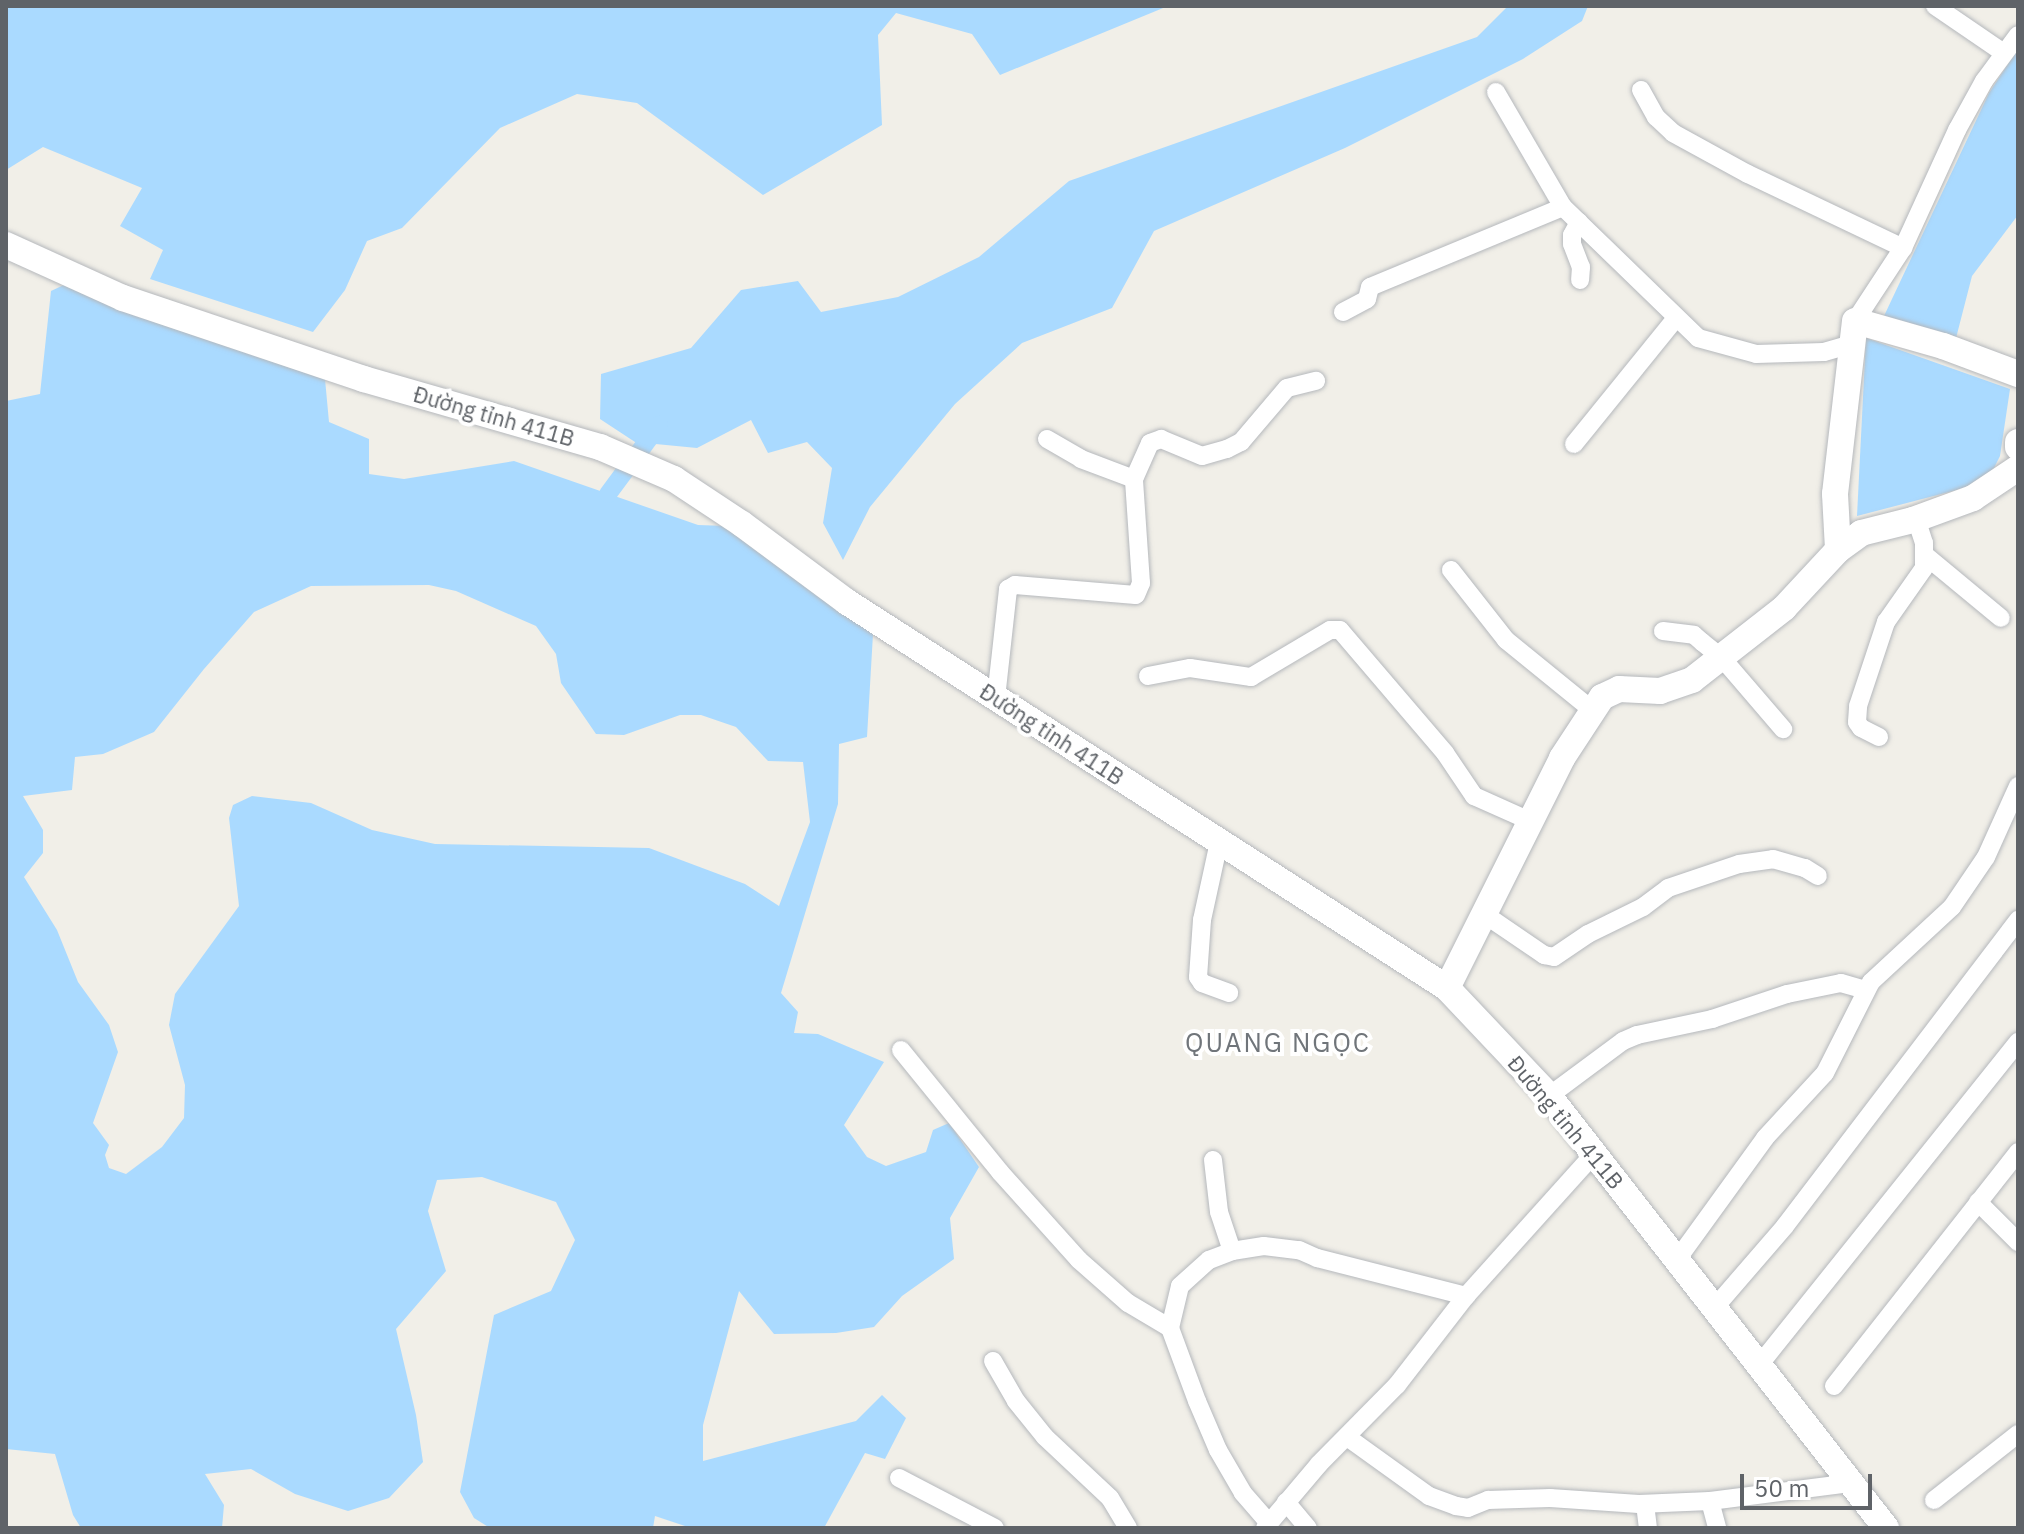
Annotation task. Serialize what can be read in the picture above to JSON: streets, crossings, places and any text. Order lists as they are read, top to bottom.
{
  "streets": {
    "main road": ["Đường tỉnh 411B"]
  },
  "districts": ["QUANG NGỌC"],
  "scale_bar": "50 m"
}
